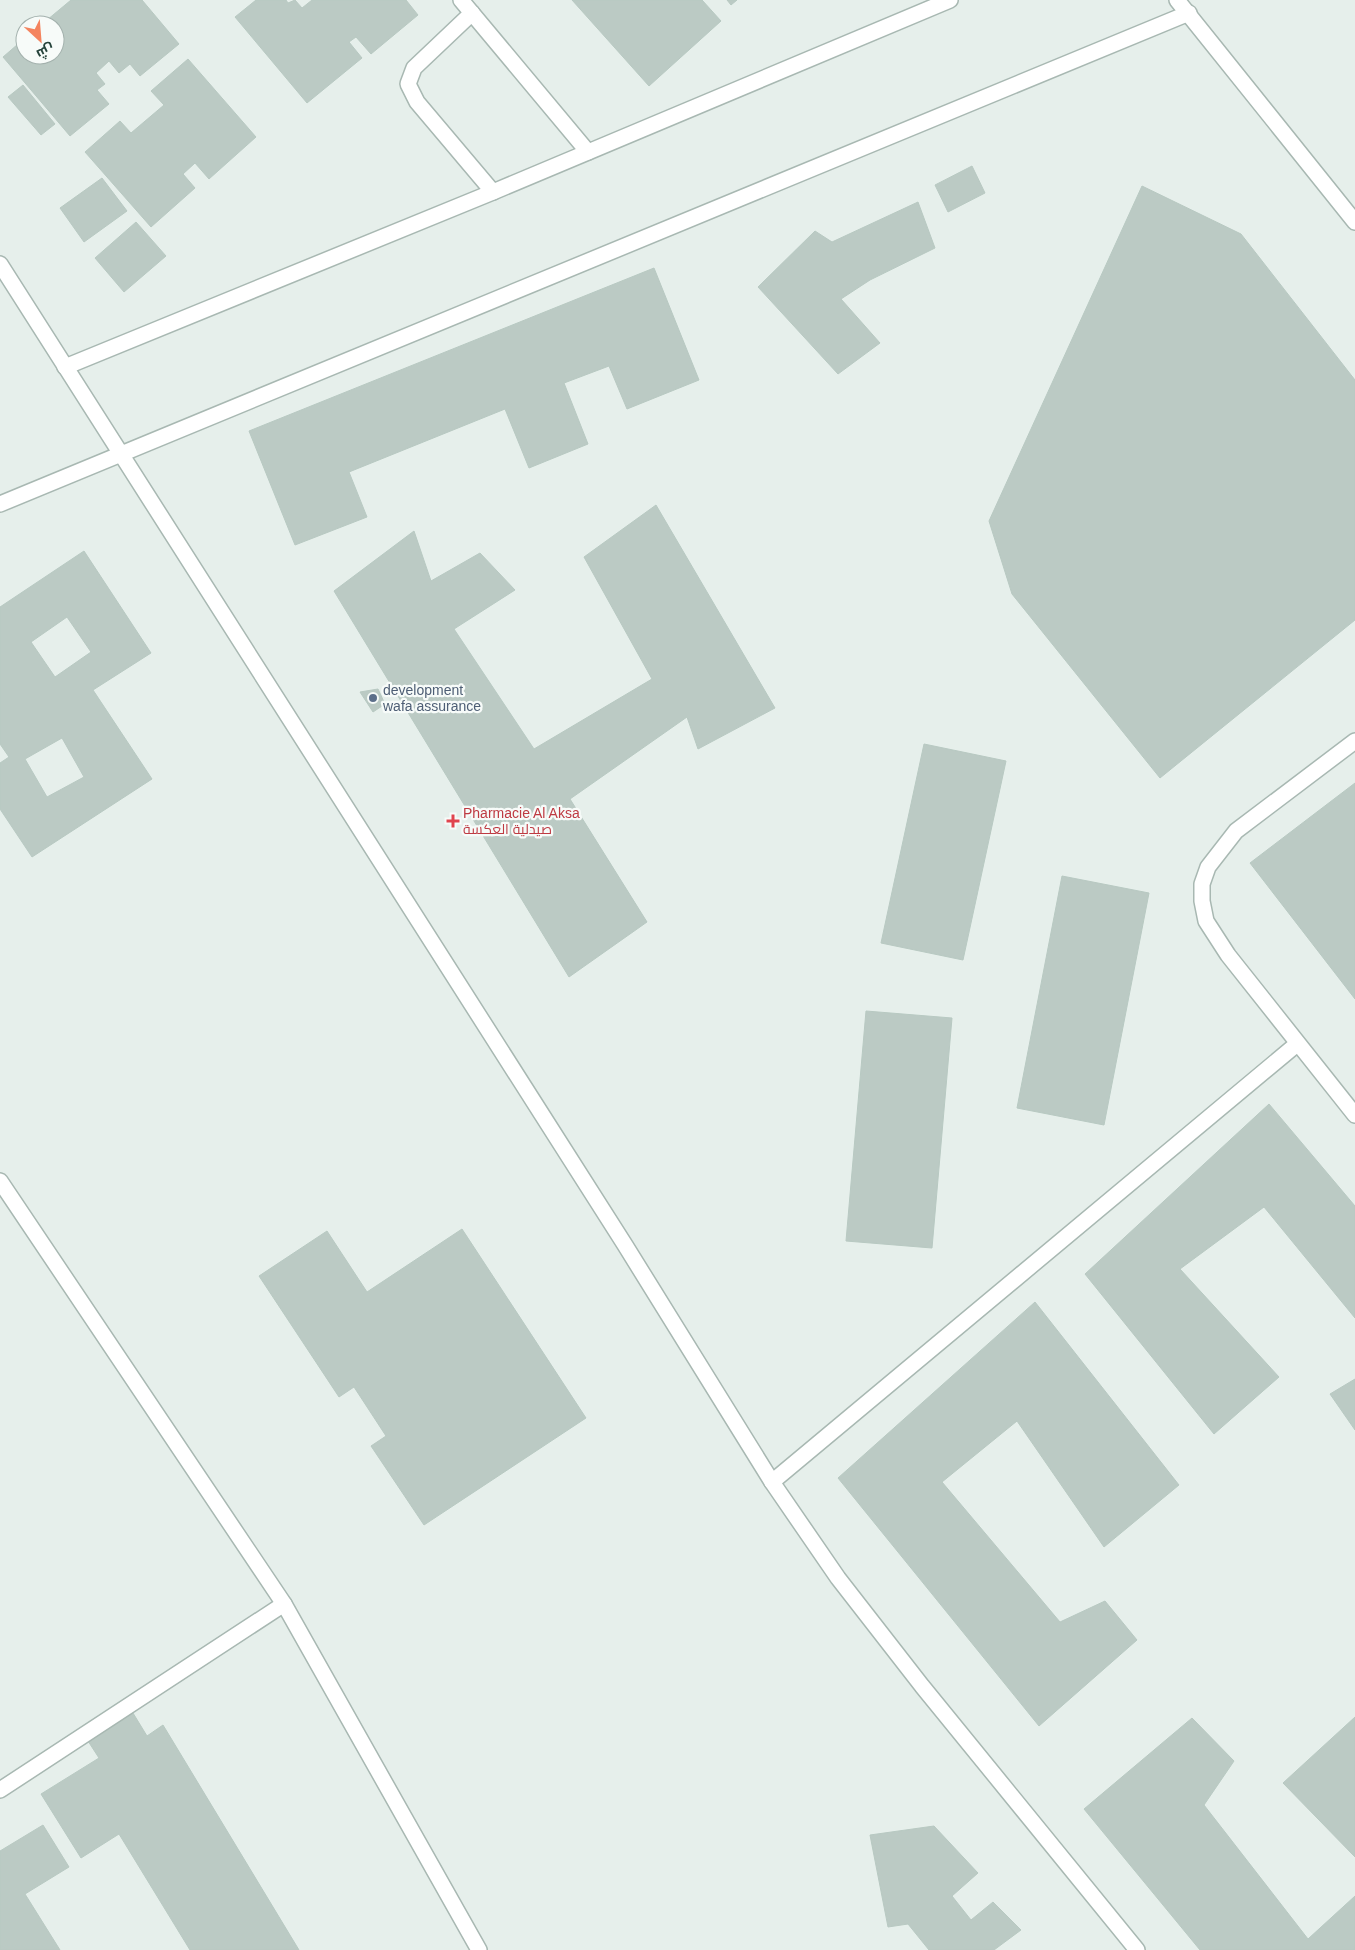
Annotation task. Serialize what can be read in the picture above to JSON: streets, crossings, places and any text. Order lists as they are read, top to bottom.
{
  "places": {
    "other": ["development wafa assurance"],
    "health": ["Pharmacie Al Aksa صيدلية العكسة"]
  },
  "north": "bottom right"
}
